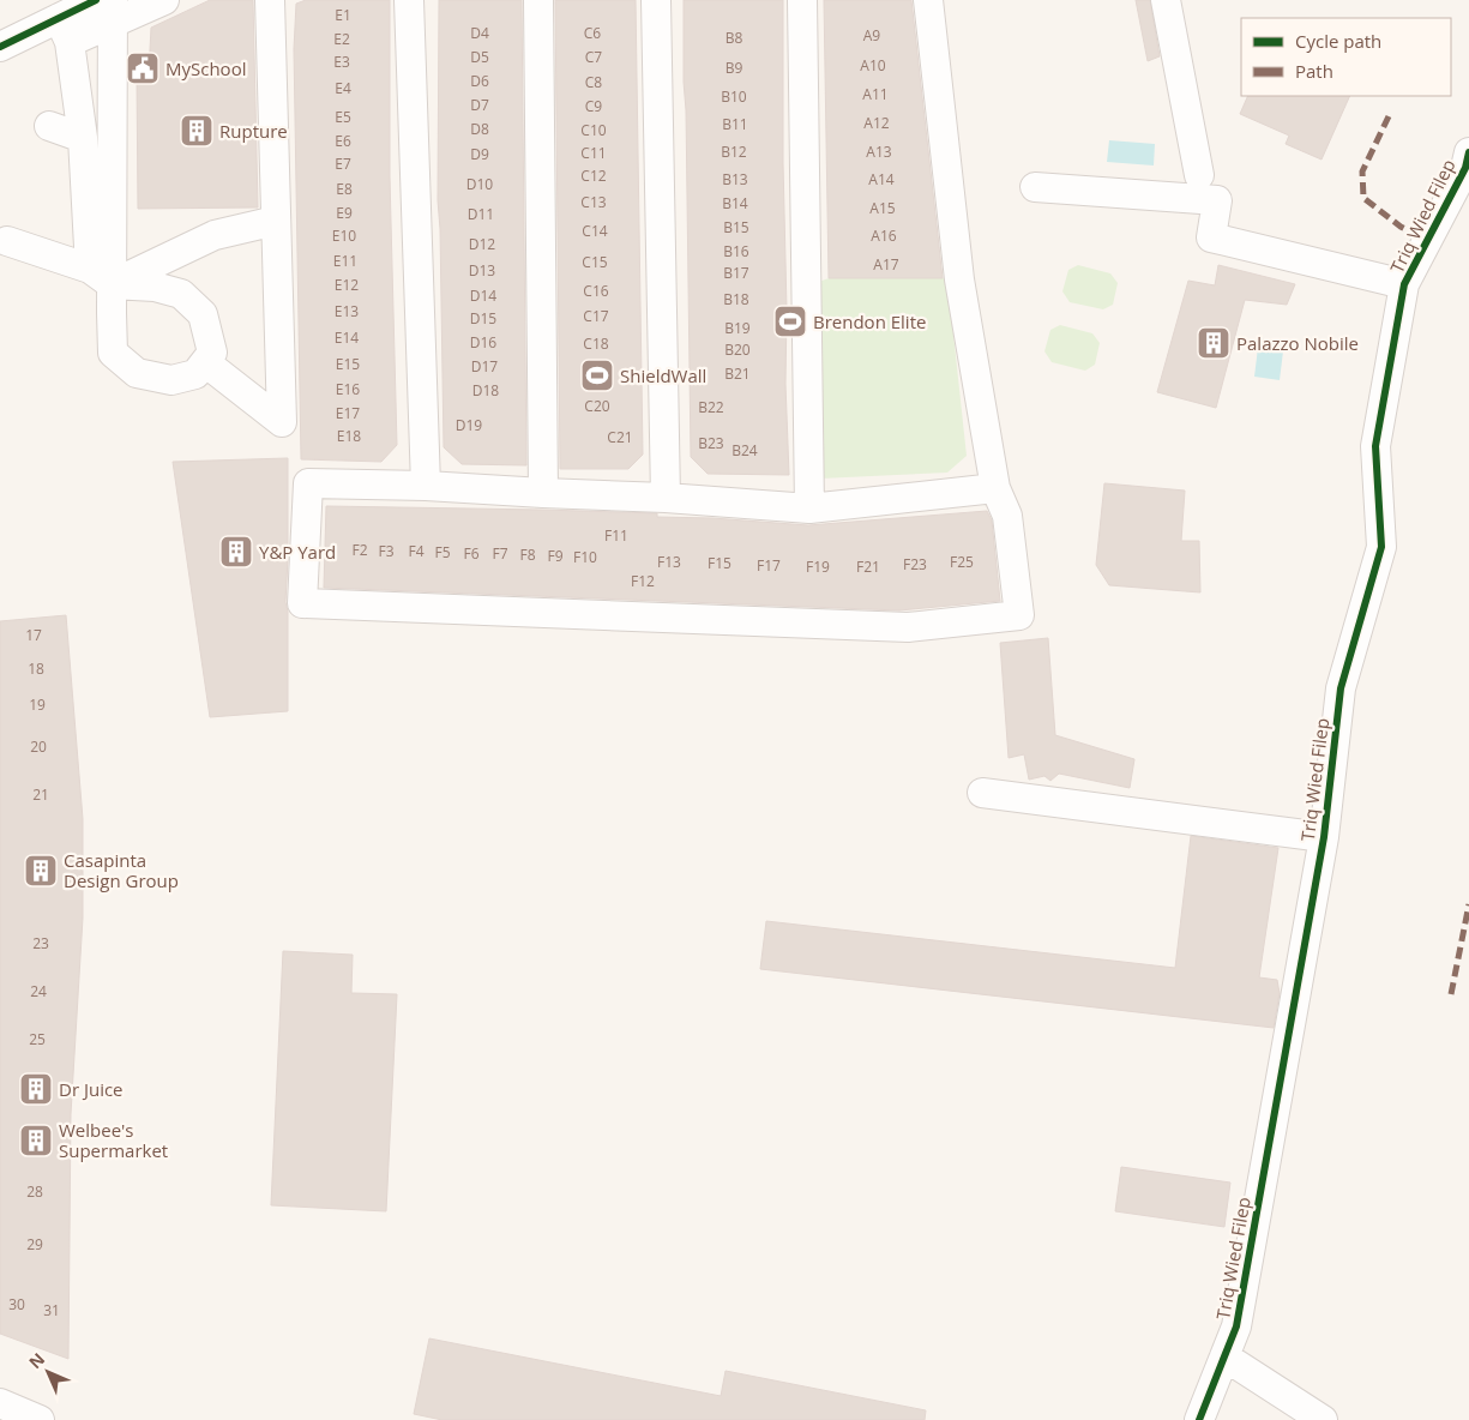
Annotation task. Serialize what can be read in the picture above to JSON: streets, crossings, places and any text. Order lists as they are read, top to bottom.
{
  "streets": {
    "street": ["Triq Wied Filep"]
  },
  "places": {
    "public building": ["MySchool"],
    "building": [
      "Rupture",
      "Palazzo Nobile",
      "Y&P Yard",
      "Casapinta Design Group",
      "Dr Juice",
      "Welbee's Supermarket"
    ],
    "sports": ["Brendon Elite", "ShieldWall"]
  },
  "house_numbers": [
    "E1",
    "D4",
    "C6",
    "A9",
    "B8",
    "E2",
    "D5",
    "C7",
    "E3",
    "A10",
    "B9",
    "D6",
    "C8",
    "E4",
    "A11",
    "B10",
    "D7",
    "C9",
    "E5",
    "A12",
    "B11",
    "D8",
    "C10",
    "E6",
    "B12",
    "A13",
    "C11",
    "D9",
    "E7",
    "C12",
    "B13",
    "A14",
    "D10",
    "E8",
    "C13",
    "B14",
    "A15",
    "E9",
    "D11",
    "B15",
    "C14",
    "E10",
    "A16",
    "D12",
    "B16",
    "E11",
    "C15",
    "A17",
    "D13",
    "B17",
    "E12",
    "C16",
    "D14",
    "B18",
    "E13",
    "C17",
    "D15",
    "B19",
    "E14",
    "D16",
    "C18",
    "B20",
    "E15",
    "D17",
    "B21",
    "E16",
    "D18",
    "C20",
    "B22",
    "E17",
    "D19",
    "E18",
    "C21",
    "B23",
    "B24",
    "F11",
    "F2",
    "F3",
    "F4",
    "F5",
    "F6",
    "F7",
    "F8",
    "F9",
    "F10",
    "F13",
    "F25",
    "F15",
    "F23",
    "F17",
    "F19",
    "F21",
    "F12",
    "17",
    "18",
    "19",
    "20",
    "21",
    "23",
    "24",
    "25",
    "28",
    "29",
    "30",
    "31"
  ],
  "legend": ["Cycle path", "Path"],
  "north": "top left"
}
